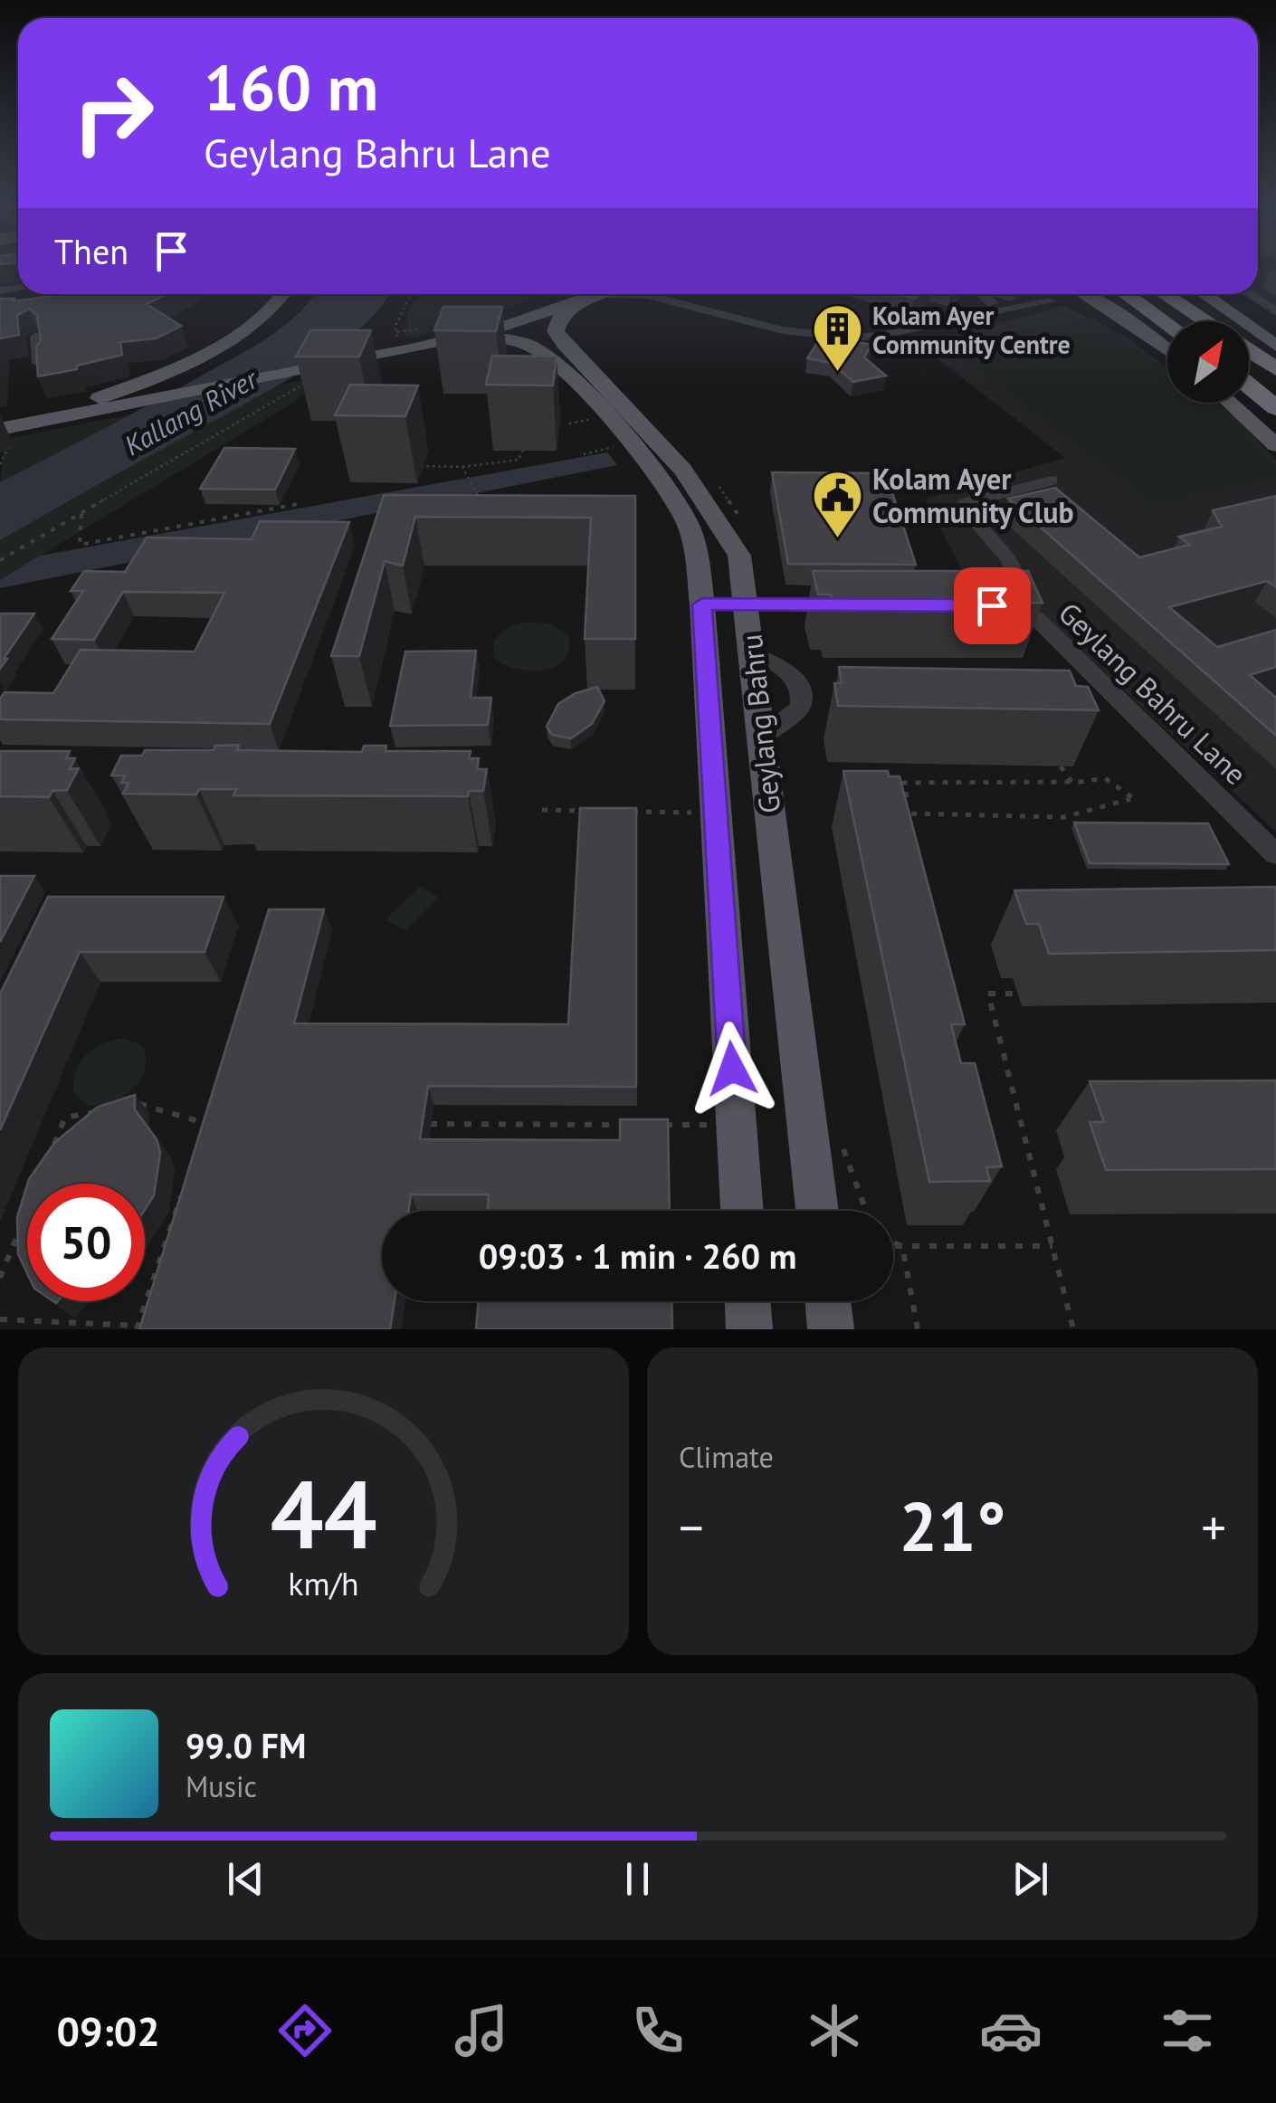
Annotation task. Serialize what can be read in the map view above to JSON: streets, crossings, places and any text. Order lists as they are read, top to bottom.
{
  "streets": {
    "main road": ["Geylang Bahru"],
    "street": ["Geylang Bahru Lane"]
  },
  "water": ["Kallang River"],
  "places": {
    "building": ["Kolam Ayer Community Centre"],
    "public building": ["Kolam Ayer Community Club"]
  },
  "north": "top right",
  "page": {
    "turn": ["160 m", "Geylang Bahru Lane"],
    "then": "Then",
    "limit": "50",
    "trip": "09:03 · 1 min · 260 m",
    "tile": "Climate",
    "heat": ["−", "21°", "+"],
    "song": ["99.0 FM", "Music"],
    "tabs": "09:02",
    "gauge": ["44", "km/h"]
  }
}
